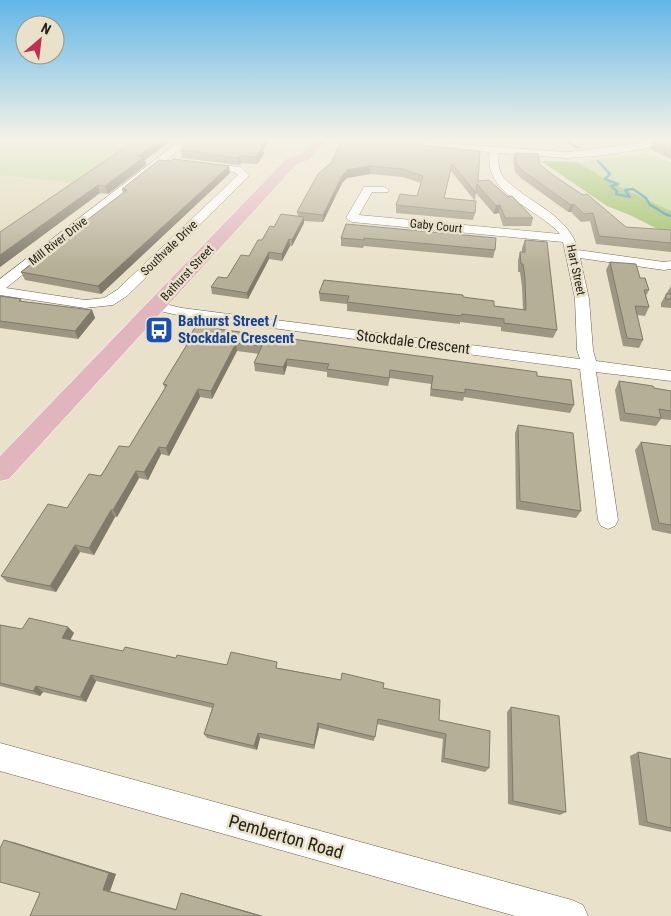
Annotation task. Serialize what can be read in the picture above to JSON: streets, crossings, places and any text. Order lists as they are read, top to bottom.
{
  "streets": {
    "main road": ["Bathurst Street"],
    "street": [
      "Gaby Court",
      "Mill River Drive",
      "Southvale Drive",
      "Hart Street",
      "Stockdale Crescent",
      "Pemberton Road"
    ]
  },
  "crossings": [
    ["Gaby Court", "Hart Street"],
    ["Hart Street", "Stockdale Crescent"],
    ["Bathurst Street", "Stockdale Crescent"]
  ],
  "places": {
    "bus stop": ["Bathurst Street / Stockdale Crescent"]
  },
  "north": "top right"
}
